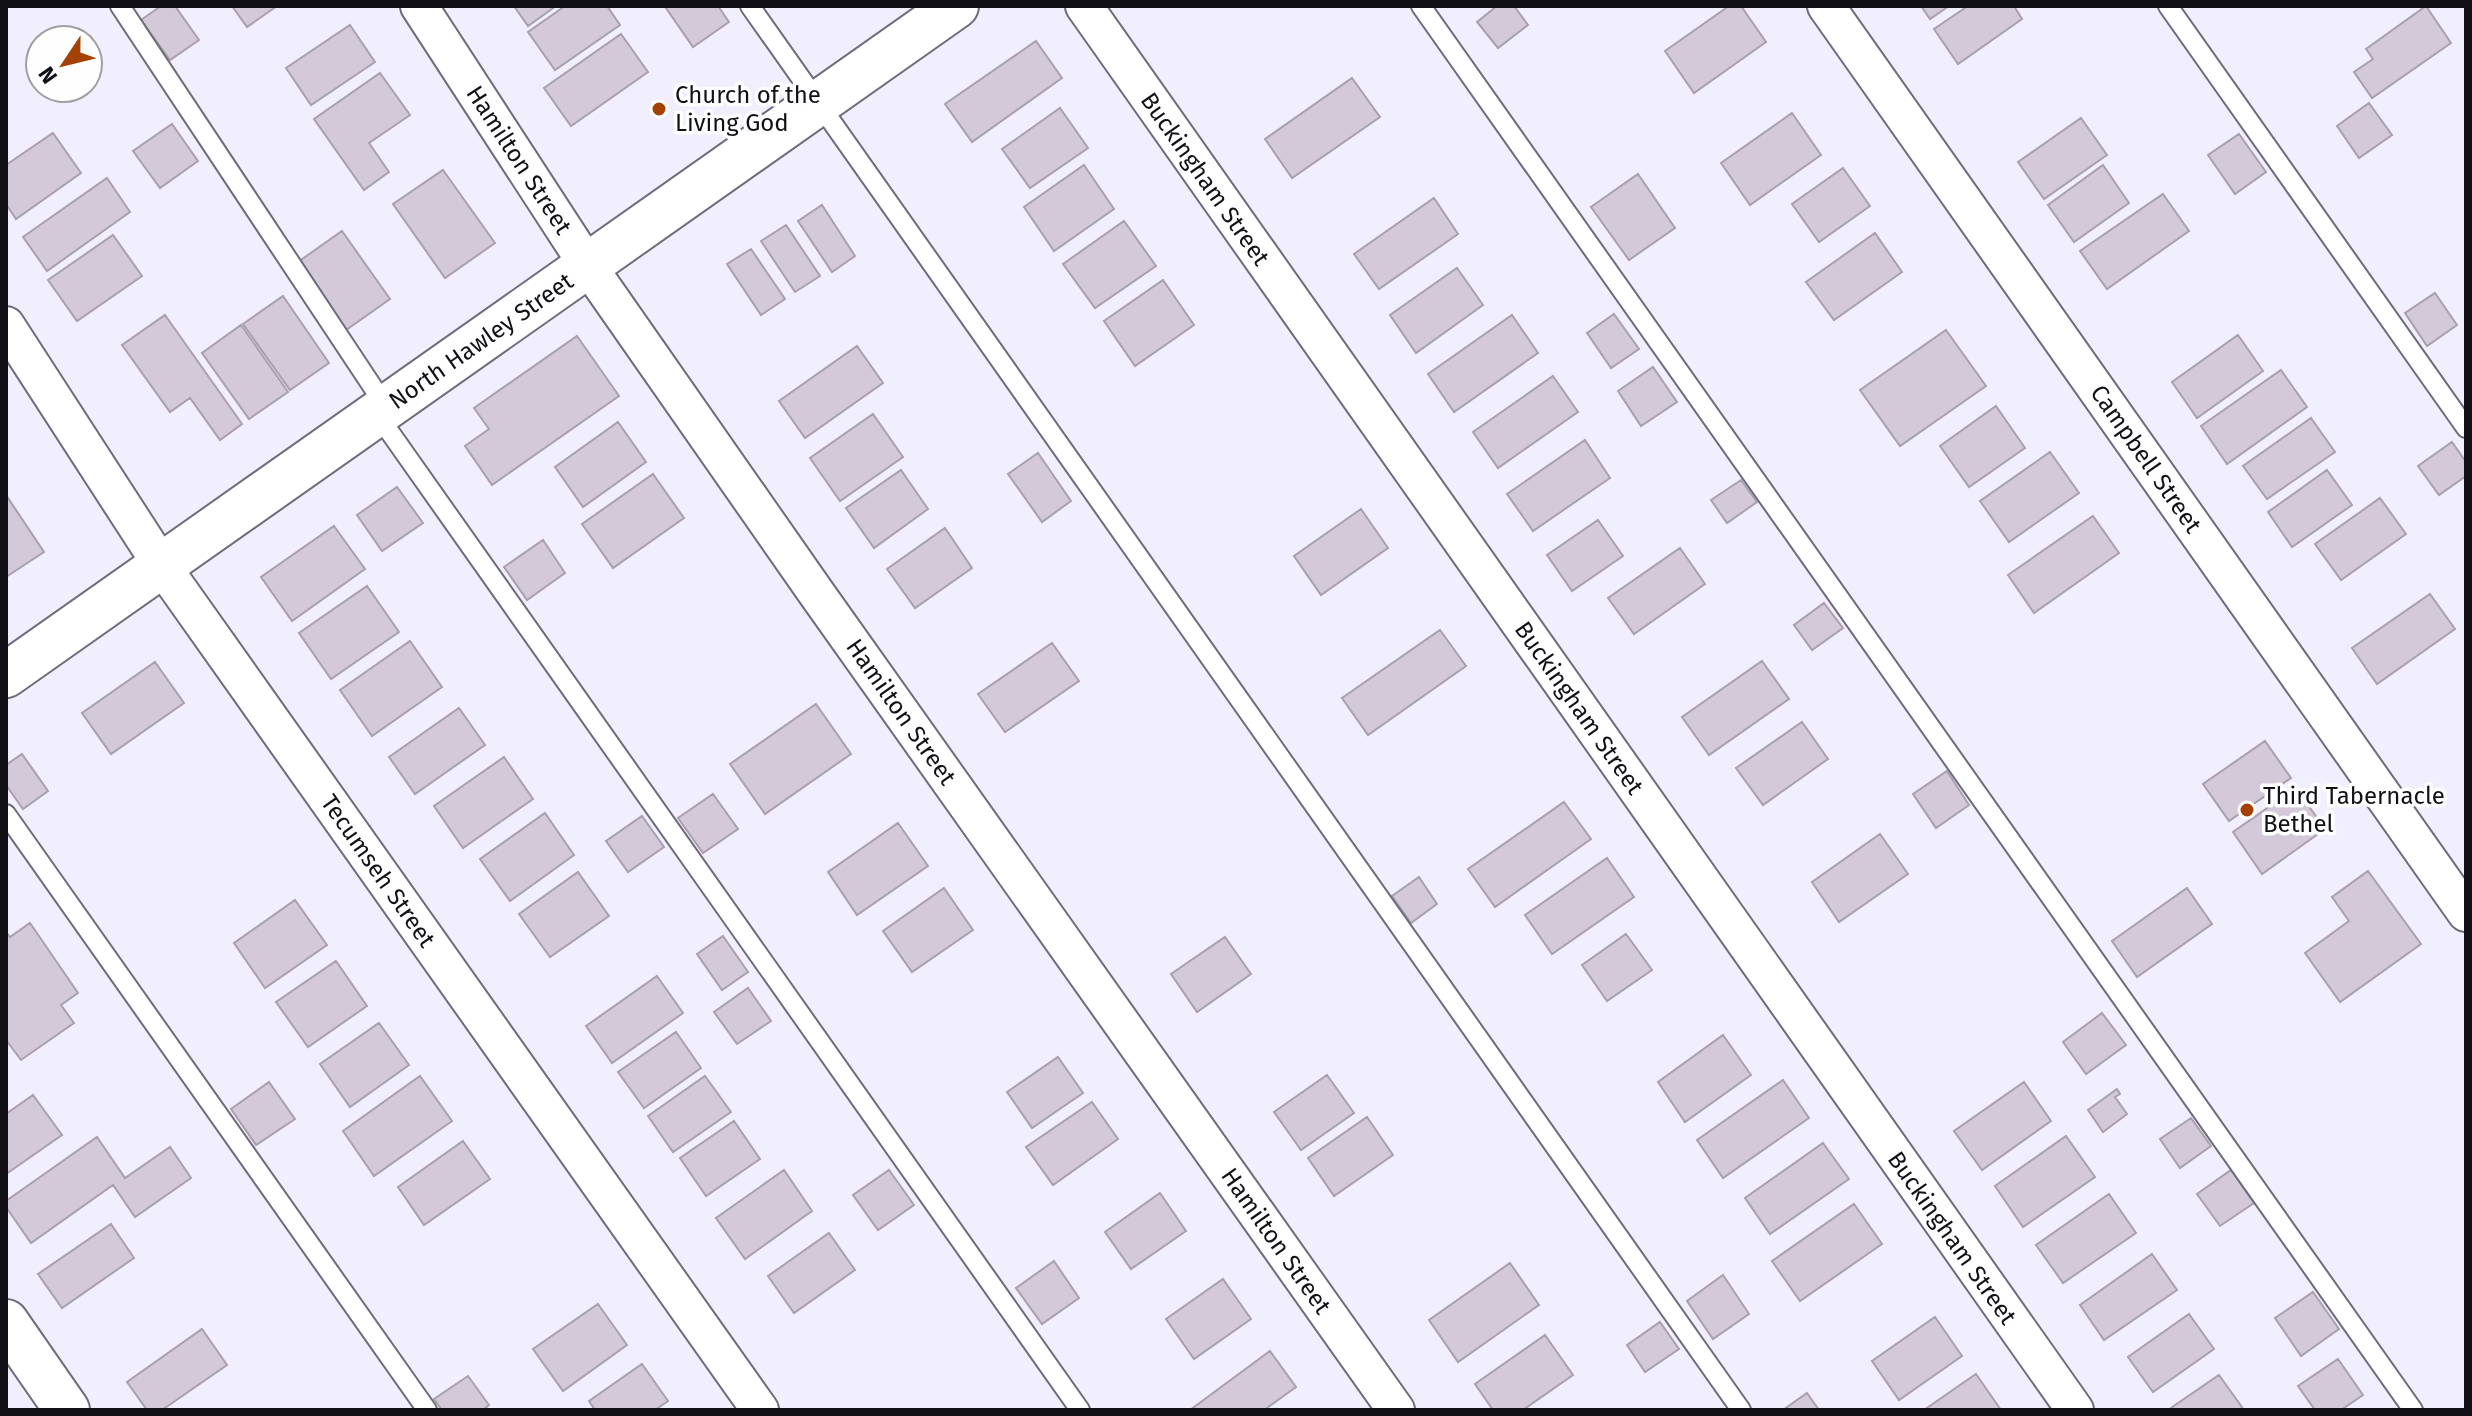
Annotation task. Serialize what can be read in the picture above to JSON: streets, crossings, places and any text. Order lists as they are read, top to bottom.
{
  "streets": {
    "street": [
      "Hamilton Street",
      "Buckingham Street",
      "North Hawley Street",
      "Campbell Street",
      "Tecumseh Street"
    ]
  },
  "crossings": [
    ["Hamilton Street", "North Hawley Street"],
    ["North Hawley Street", "Tecumseh Street"]
  ],
  "places": ["Church of the Living God", "Third Tabernacle Bethel"],
  "north": "bottom left"
}
